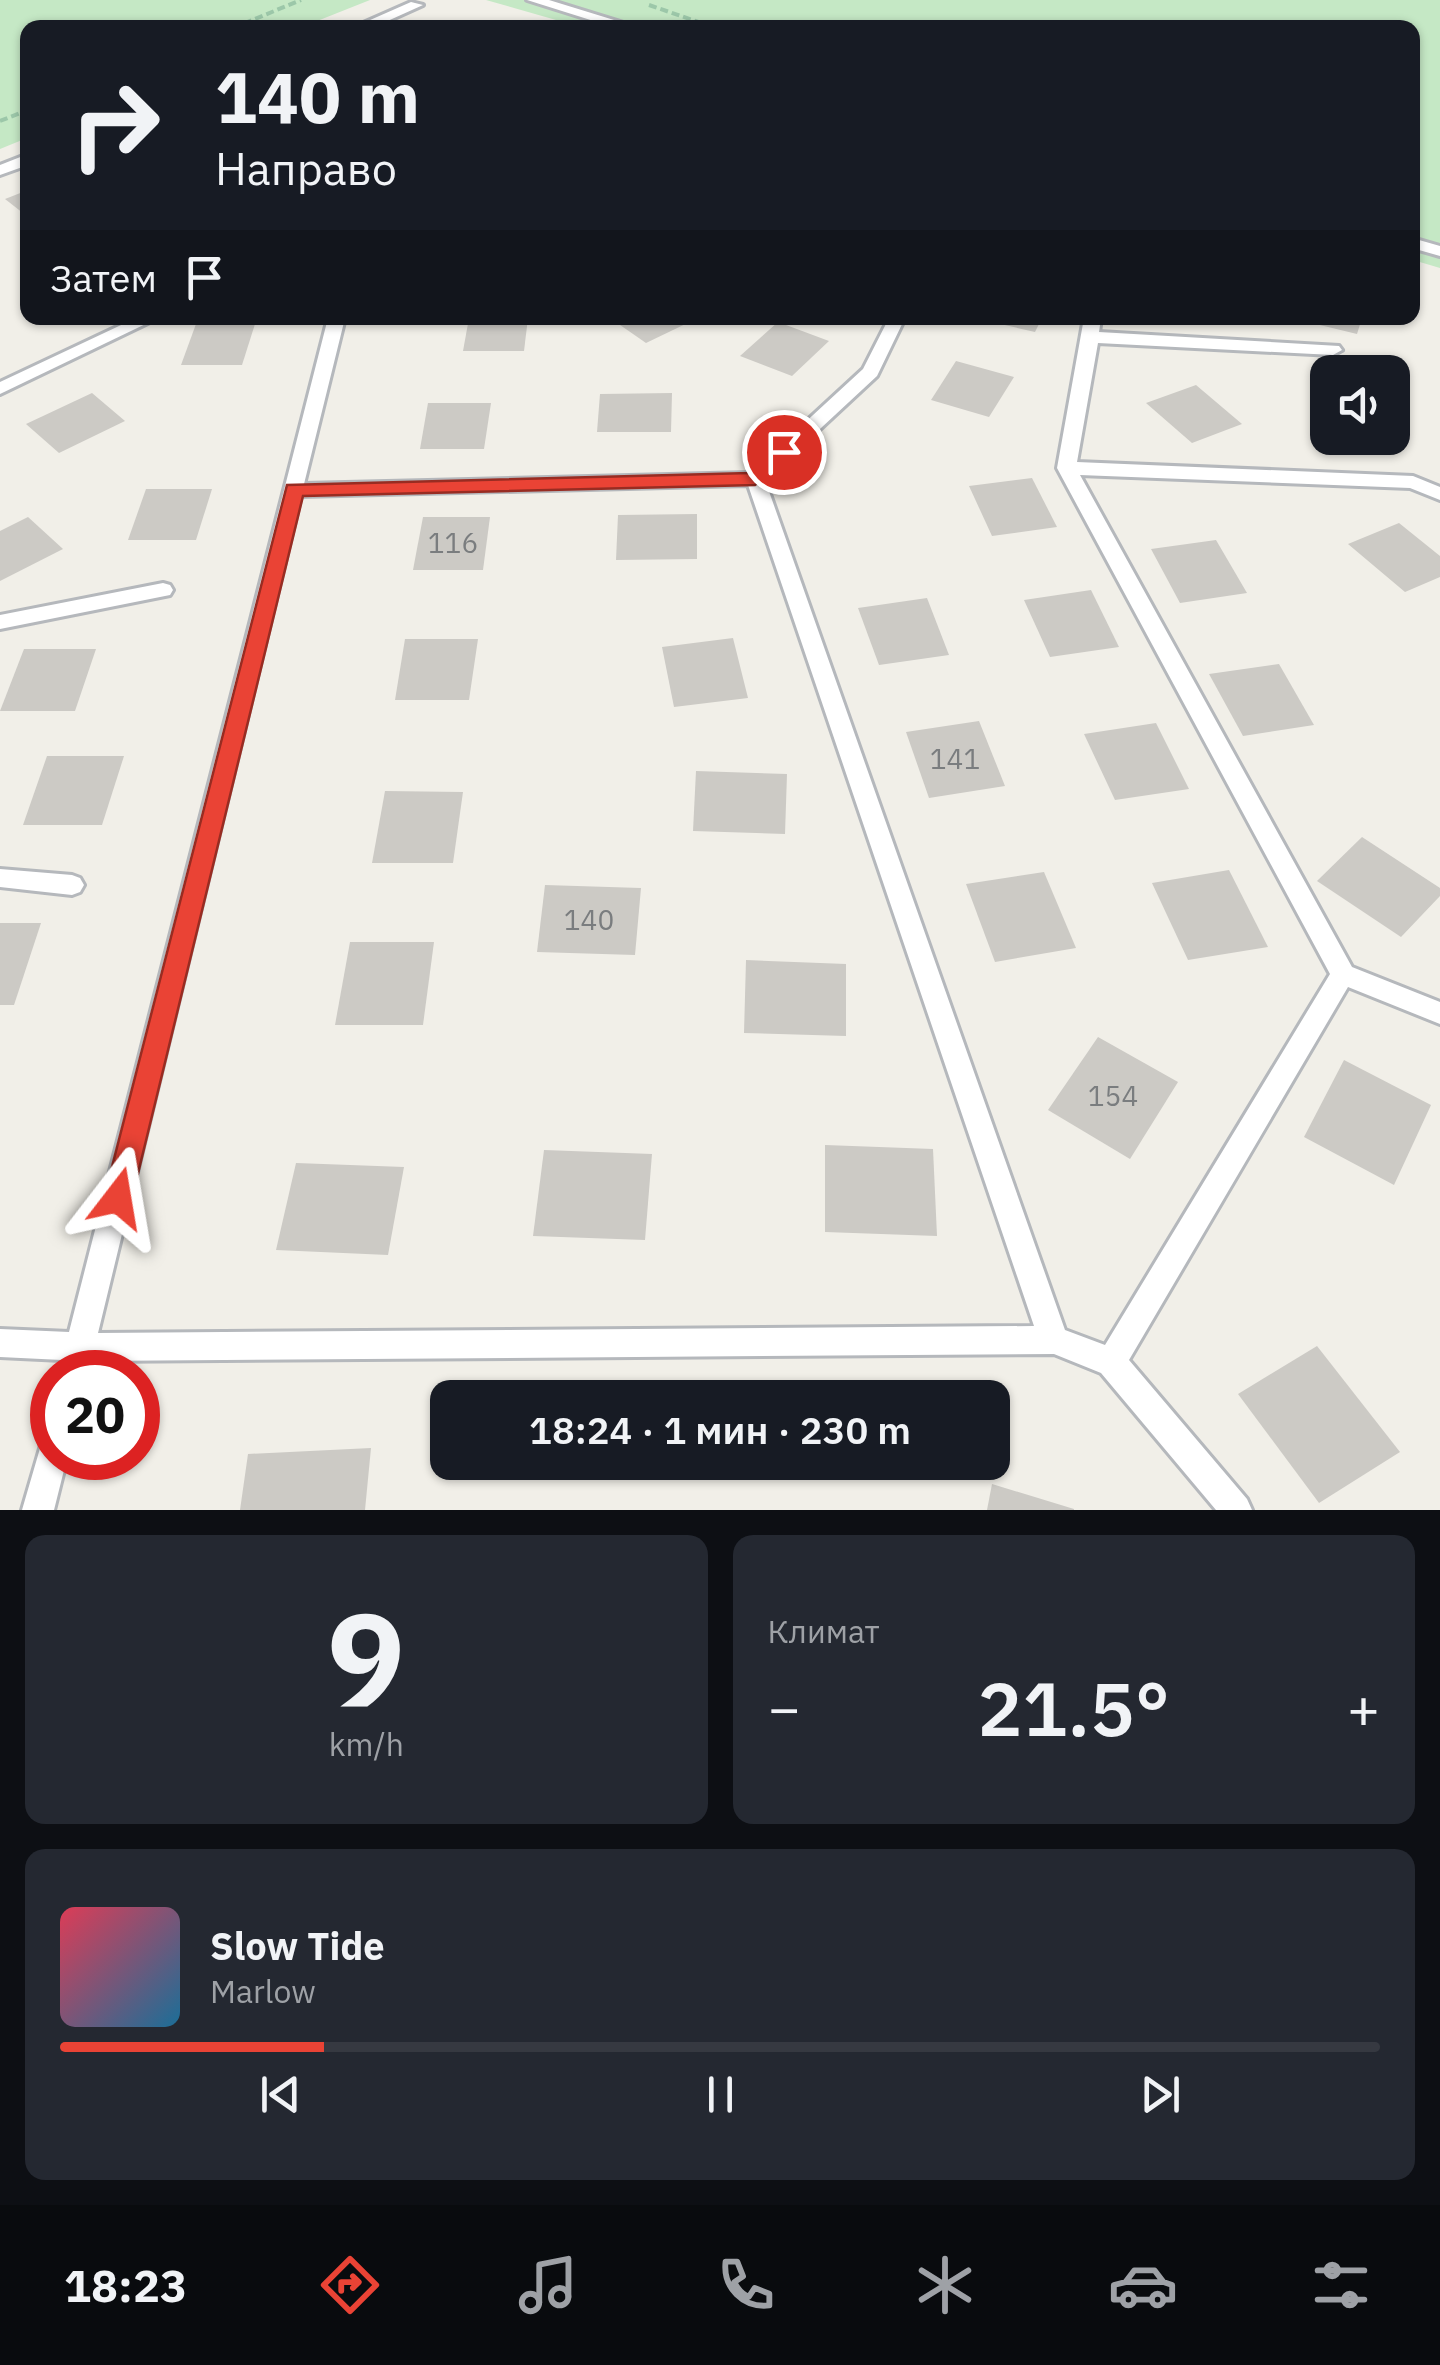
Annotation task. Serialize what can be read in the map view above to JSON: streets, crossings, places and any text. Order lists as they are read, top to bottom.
{
  "house_numbers": [
    "116",
    "141",
    "140",
    "154"
  ],
  "page": {
    "turn": ["140 m", "Направо"],
    "then": "Затем",
    "limit": "20",
    "trip": "18:24 · 1 мин · 230 m",
    "tile": [
      ["9", "km/h"],
      "Климат"
    ],
    "heat": ["−", "21.5°", "+"],
    "song": ["Slow Tide", "Marlow"],
    "tabs": "18:23"
  }
}
